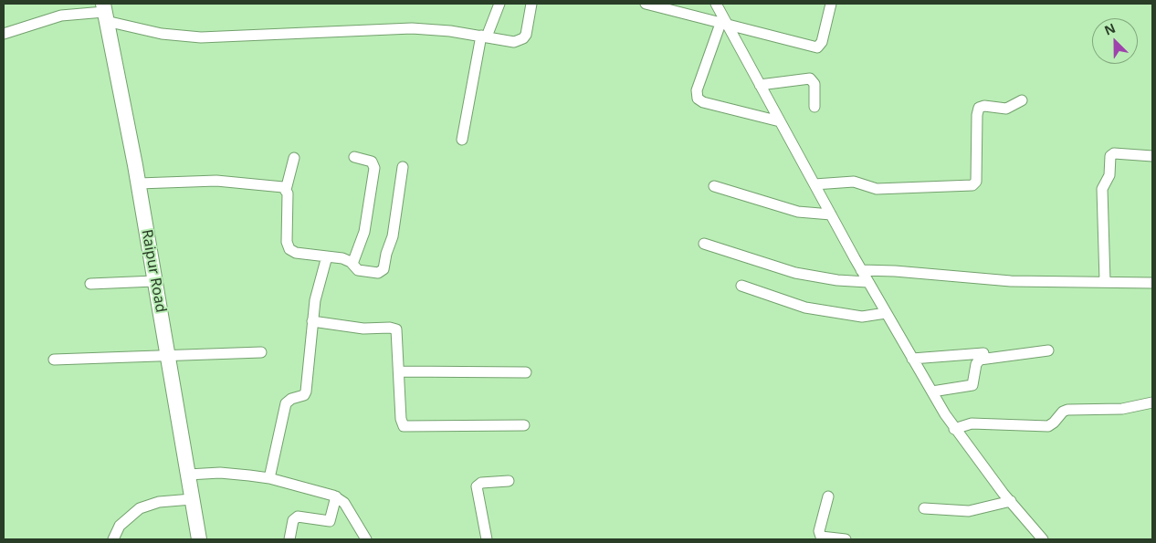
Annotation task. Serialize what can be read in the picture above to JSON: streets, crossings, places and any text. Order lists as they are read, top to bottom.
{
  "streets": {
    "main road": ["Raipur Road"]
  },
  "north": "top left"
}
